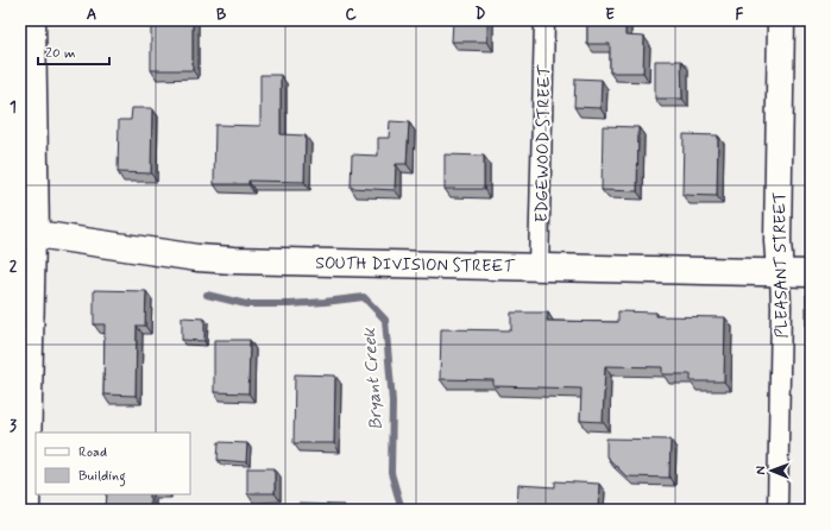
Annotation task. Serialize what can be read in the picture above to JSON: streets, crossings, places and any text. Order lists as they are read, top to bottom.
{
  "streets": {
    "street": ["EDGEWOOD STREET", "SOUTH DIVISION STREET", "PLEASANT STREET"]
  },
  "crossings": [
    ["EDGEWOOD STREET", "SOUTH DIVISION STREET"],
    ["SOUTH DIVISION STREET", "PLEASANT STREET"]
  ],
  "water": ["Bryant Creek"],
  "legend": ["Road", "Building"],
  "scale_bar": "20 m",
  "north": "left",
  "grid": {
    "columns": [
      "A",
      "B",
      "C",
      "D",
      "E",
      "F"
    ],
    "rows": ["1", "2", "3"]
  }
}
